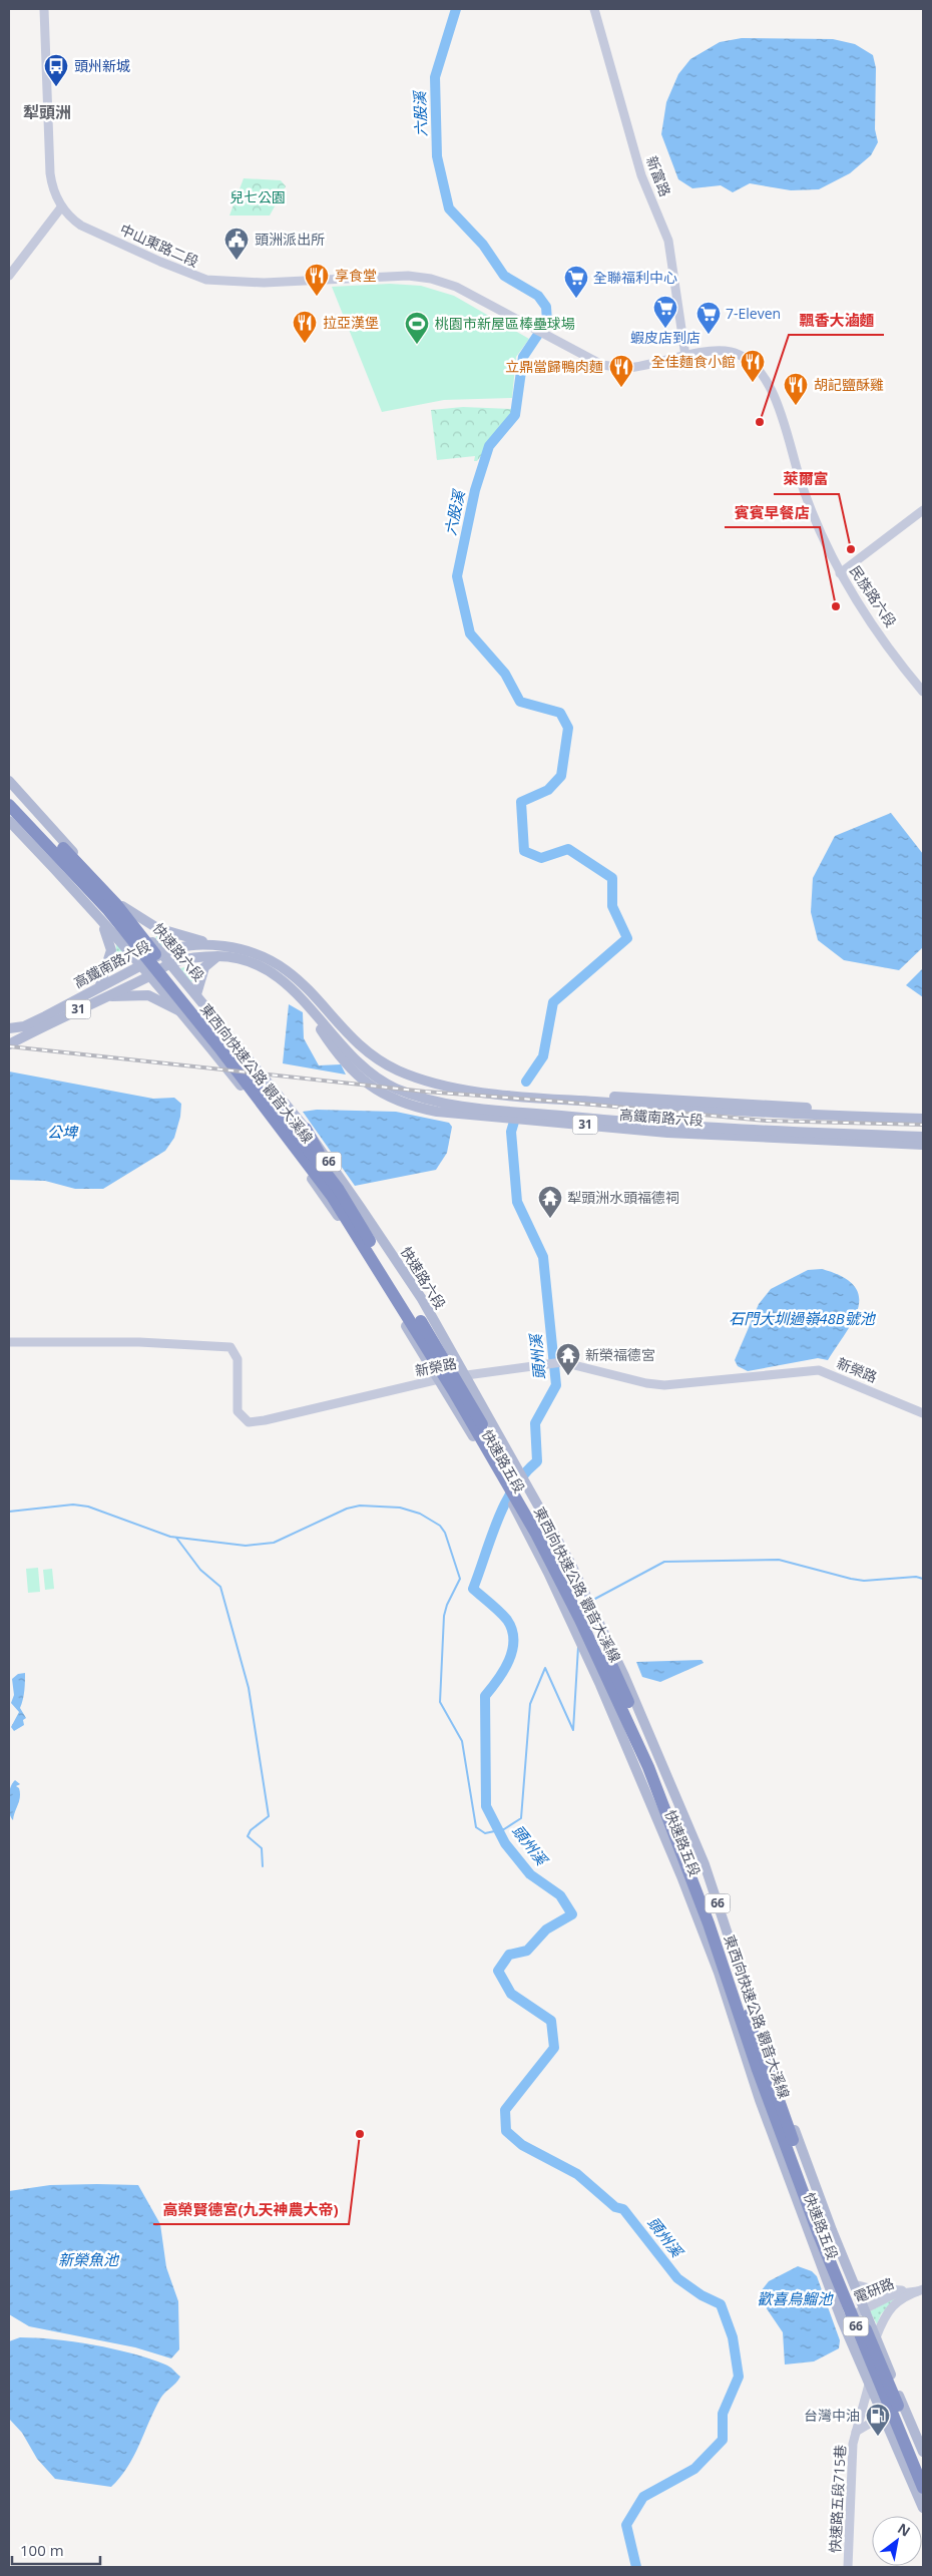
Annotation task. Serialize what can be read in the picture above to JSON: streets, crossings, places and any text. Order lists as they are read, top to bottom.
{
  "streets": {
    "highway": ["東西向快速公路 觀音大溪線", "66"],
    "main road": [
      "快速路六段",
      "高鐵南路六段",
      "31",
      "快速路五段"
    ],
    "street": [
      "新富路",
      "中山東路二段",
      "民族路六段",
      "新榮路",
      "電研路",
      "快速路五段715巷"
    ]
  },
  "crossings": [
    ["新富路", "民族路六段"],
    ["中山東路二段", "民族路六段"],
    ["快速路六段", "高鐵南路六段"],
    ["快速路六段", "31"],
    ["快速路六段", "新榮路"],
    ["快速路六段", "快速路五段"],
    ["高鐵南路六段", "31"],
    ["高鐵南路六段", "66"],
    ["66", "新榮路"],
    ["66", "快速路五段"],
    ["新榮路", "快速路五段"],
    ["快速路五段", "電研路"],
    ["快速路五段", "快速路五段715巷"]
  ],
  "districts": ["犁頭洲"],
  "water": [
    "六股溪",
    "公埤",
    "石門大圳過嶺48B號池",
    "頭州溪",
    "新榮魚池",
    "歡喜烏鰡池"
  ],
  "parks": ["兒七公園"],
  "places": {
    "bus stop": ["頭州新城"],
    "public building": ["頭洲派出所"],
    "restaurant": [
      "享食堂",
      "拉亞漢堡",
      "全佳麵食小館",
      "立鼎當歸鴨肉麵",
      "胡記鹽酥雞"
    ],
    "supermarket": ["全聯福利中心", "蝦皮店到店", "7-Eleven"],
    "sports": ["桃園市新屋區棒壘球場"],
    "other": [
      "飄香大滷麵",
      "萊爾富",
      "賓賓早餐店",
      "高榮賢德宮(九天神農大帝)"
    ],
    "temple": ["犁頭洲水頭福德祠", "新榮福德宮"],
    "fuel station": ["台灣中油"]
  },
  "scale_bar": "100 m",
  "north": "top right"
}
